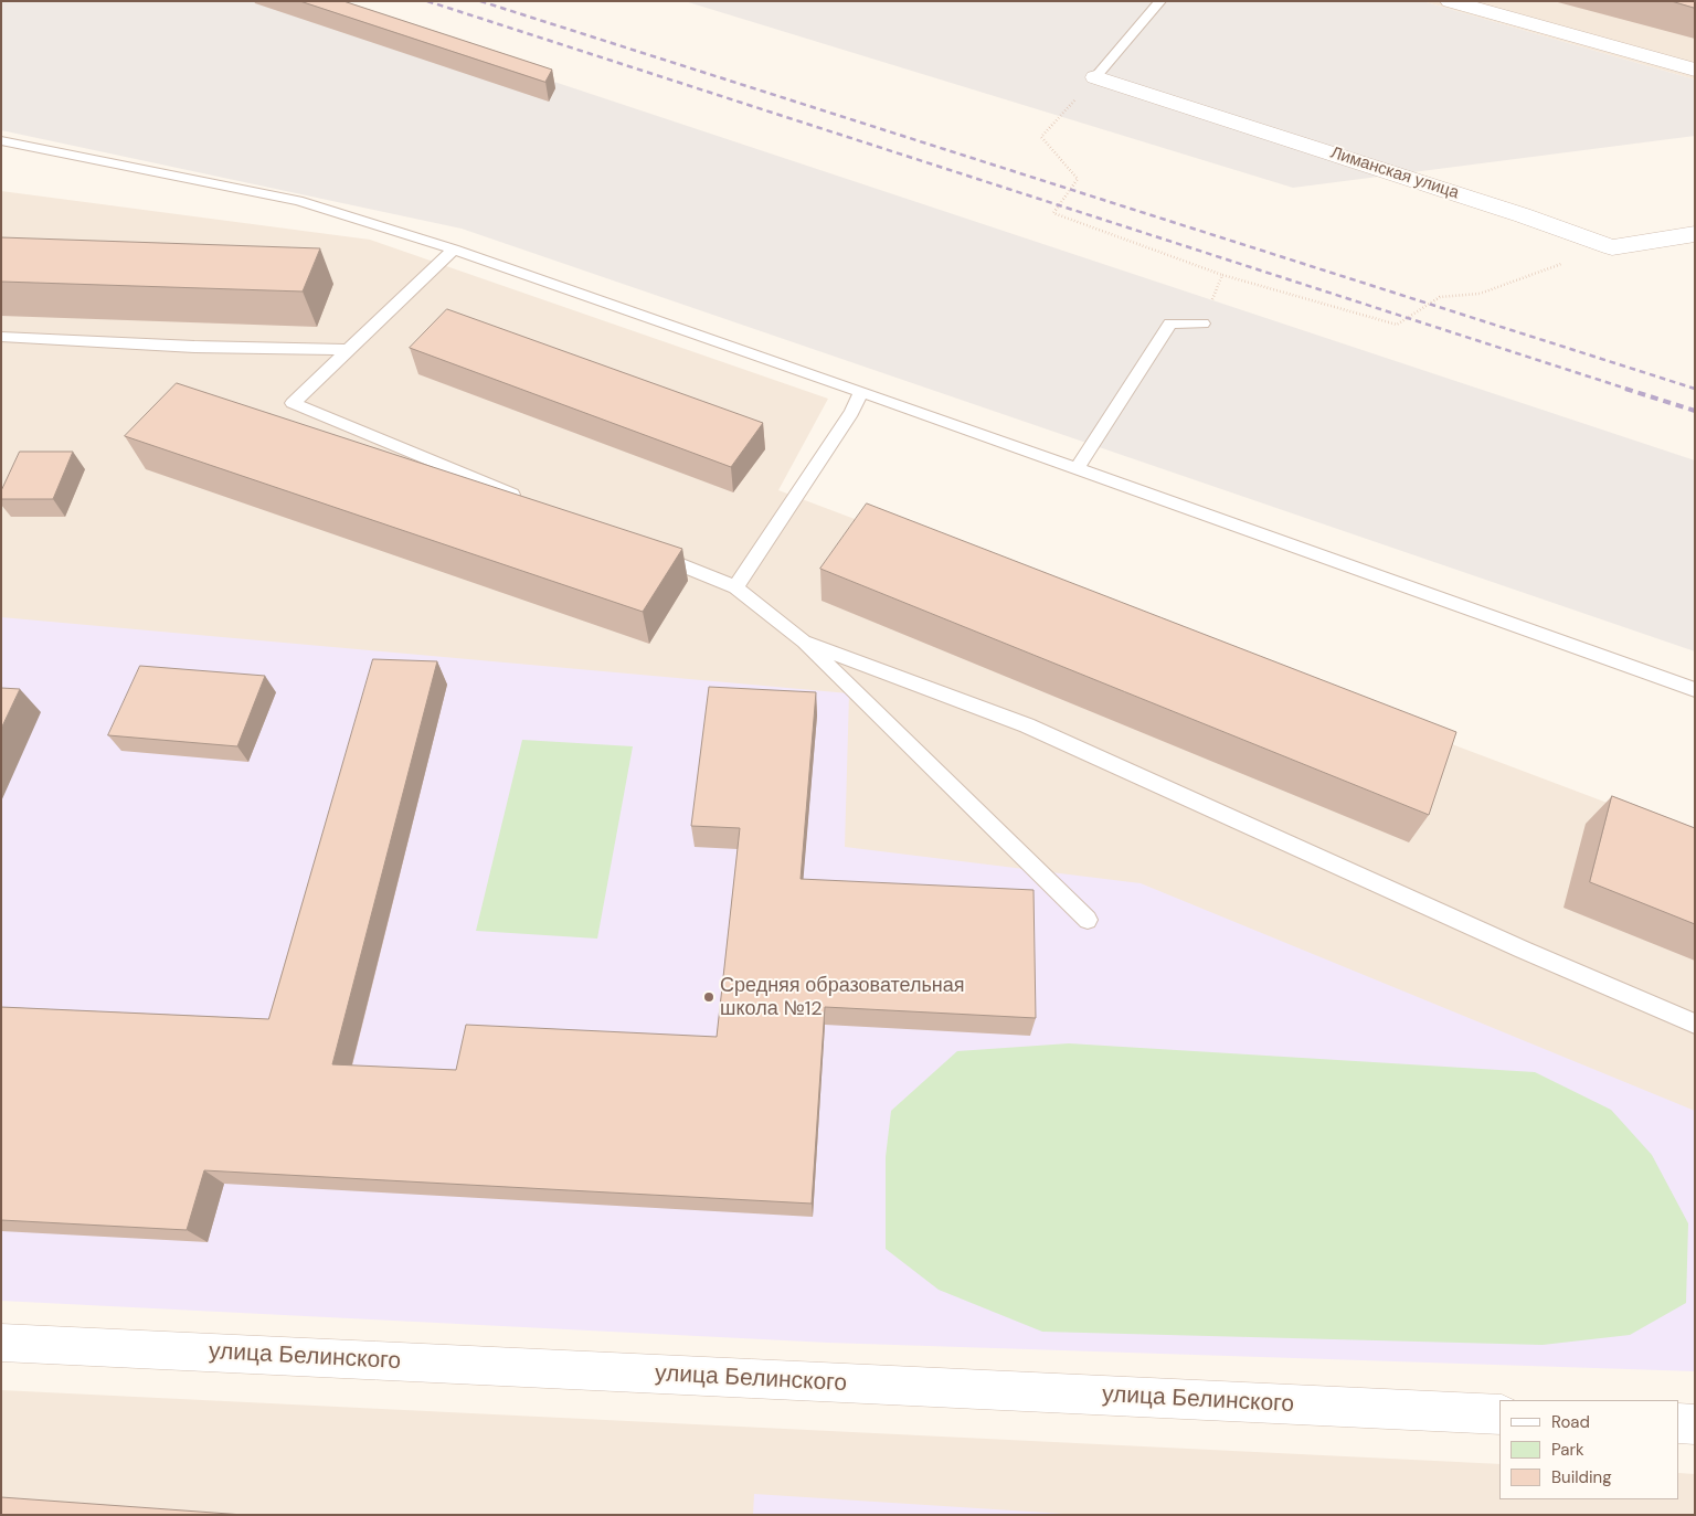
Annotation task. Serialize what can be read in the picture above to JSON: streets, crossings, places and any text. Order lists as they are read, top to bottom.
{
  "streets": {
    "street": ["Лиманская улица", "улица Белинского"]
  },
  "places": ["Средняя образовательная школа №12"],
  "legend": ["Road", "Park", "Building"]
}
